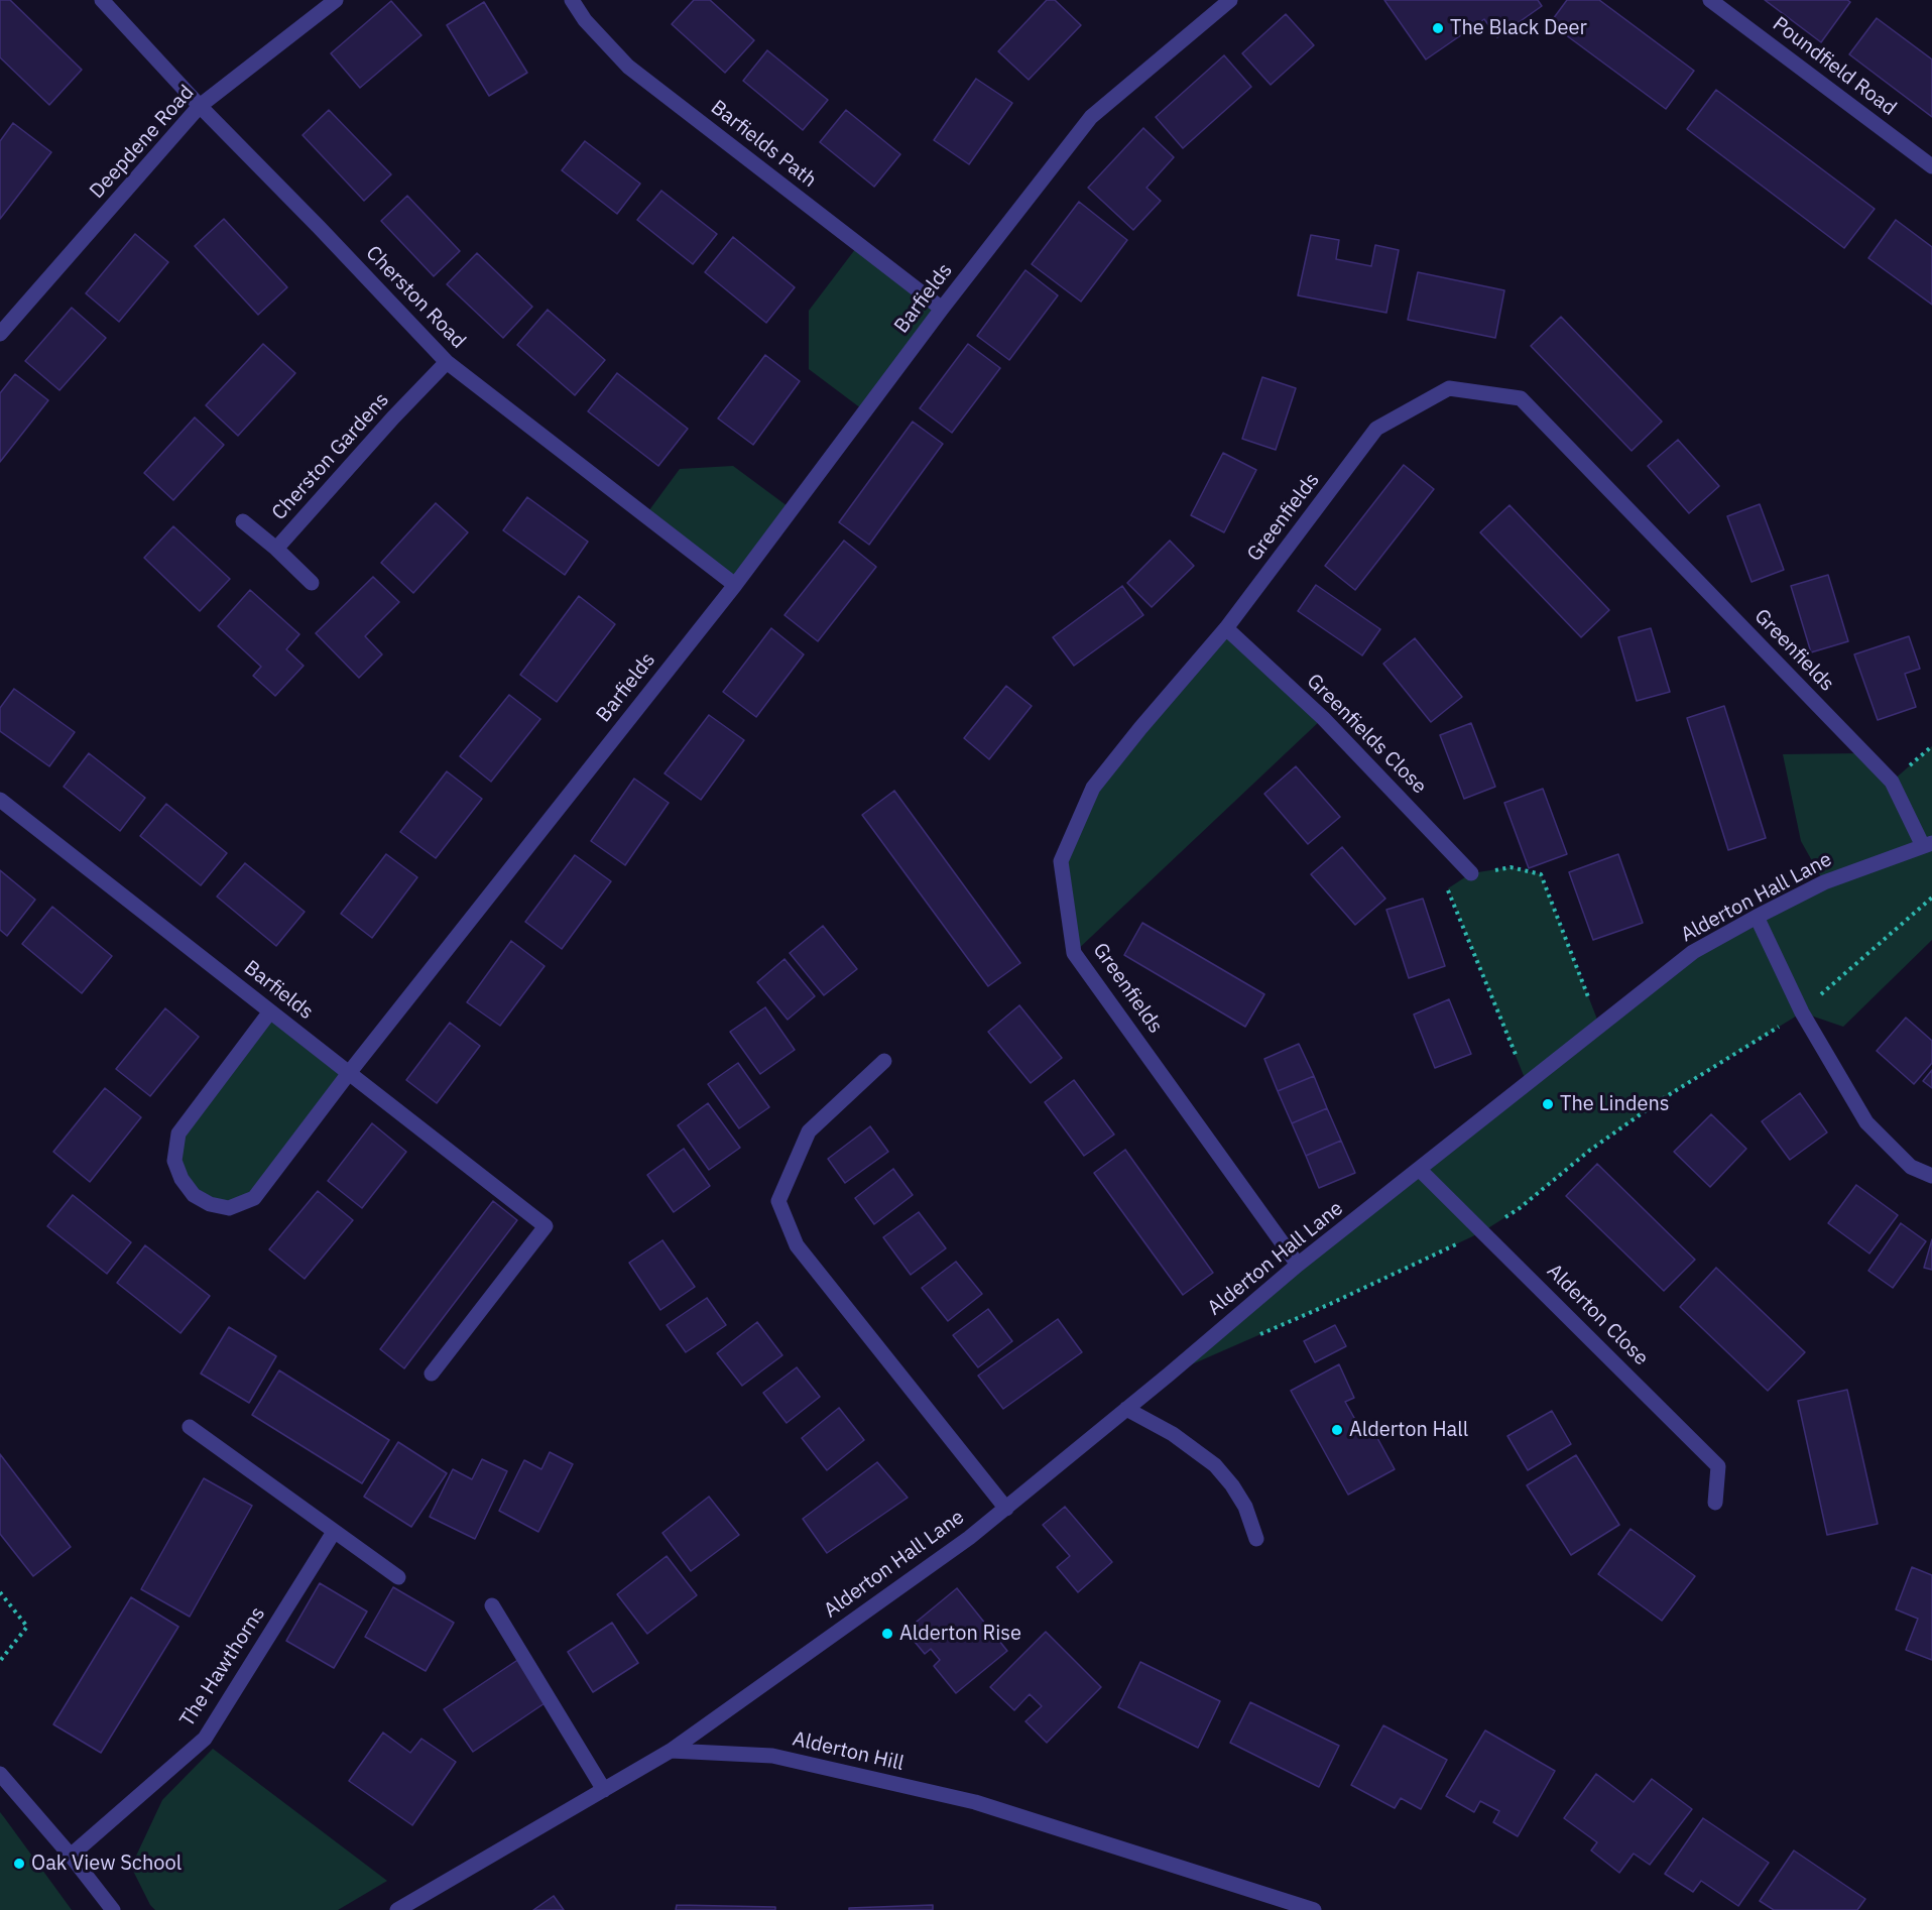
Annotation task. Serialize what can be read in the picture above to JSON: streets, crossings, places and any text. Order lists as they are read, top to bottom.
{
  "streets": {
    "street": [
      "Poundfield Road",
      "Deepdene Road",
      "Barfields Path",
      "Cherston Road",
      "Barfields",
      "Cherston Gardens",
      "Greenfields",
      "Greenfields Close",
      "Alderton Hall Lane",
      "Alderton Close",
      "The Hawthorns",
      "Alderton Hill"
    ]
  },
  "crossings": [
    ["Deepdene Road", "Cherston Road"],
    ["Barfields Path", "Barfields"],
    ["Cherston Road", "Barfields"],
    ["Cherston Road", "Cherston Gardens"],
    ["Greenfields", "Greenfields Close"],
    ["Greenfields", "Alderton Hall Lane"],
    ["Alderton Hall Lane", "Alderton Close"],
    ["Alderton Hall Lane", "Alderton Hill"]
  ],
  "places": [
    "The Black Deer",
    "The Lindens",
    "Alderton Hall",
    "Alderton Rise",
    "Oak View School"
  ]
}
